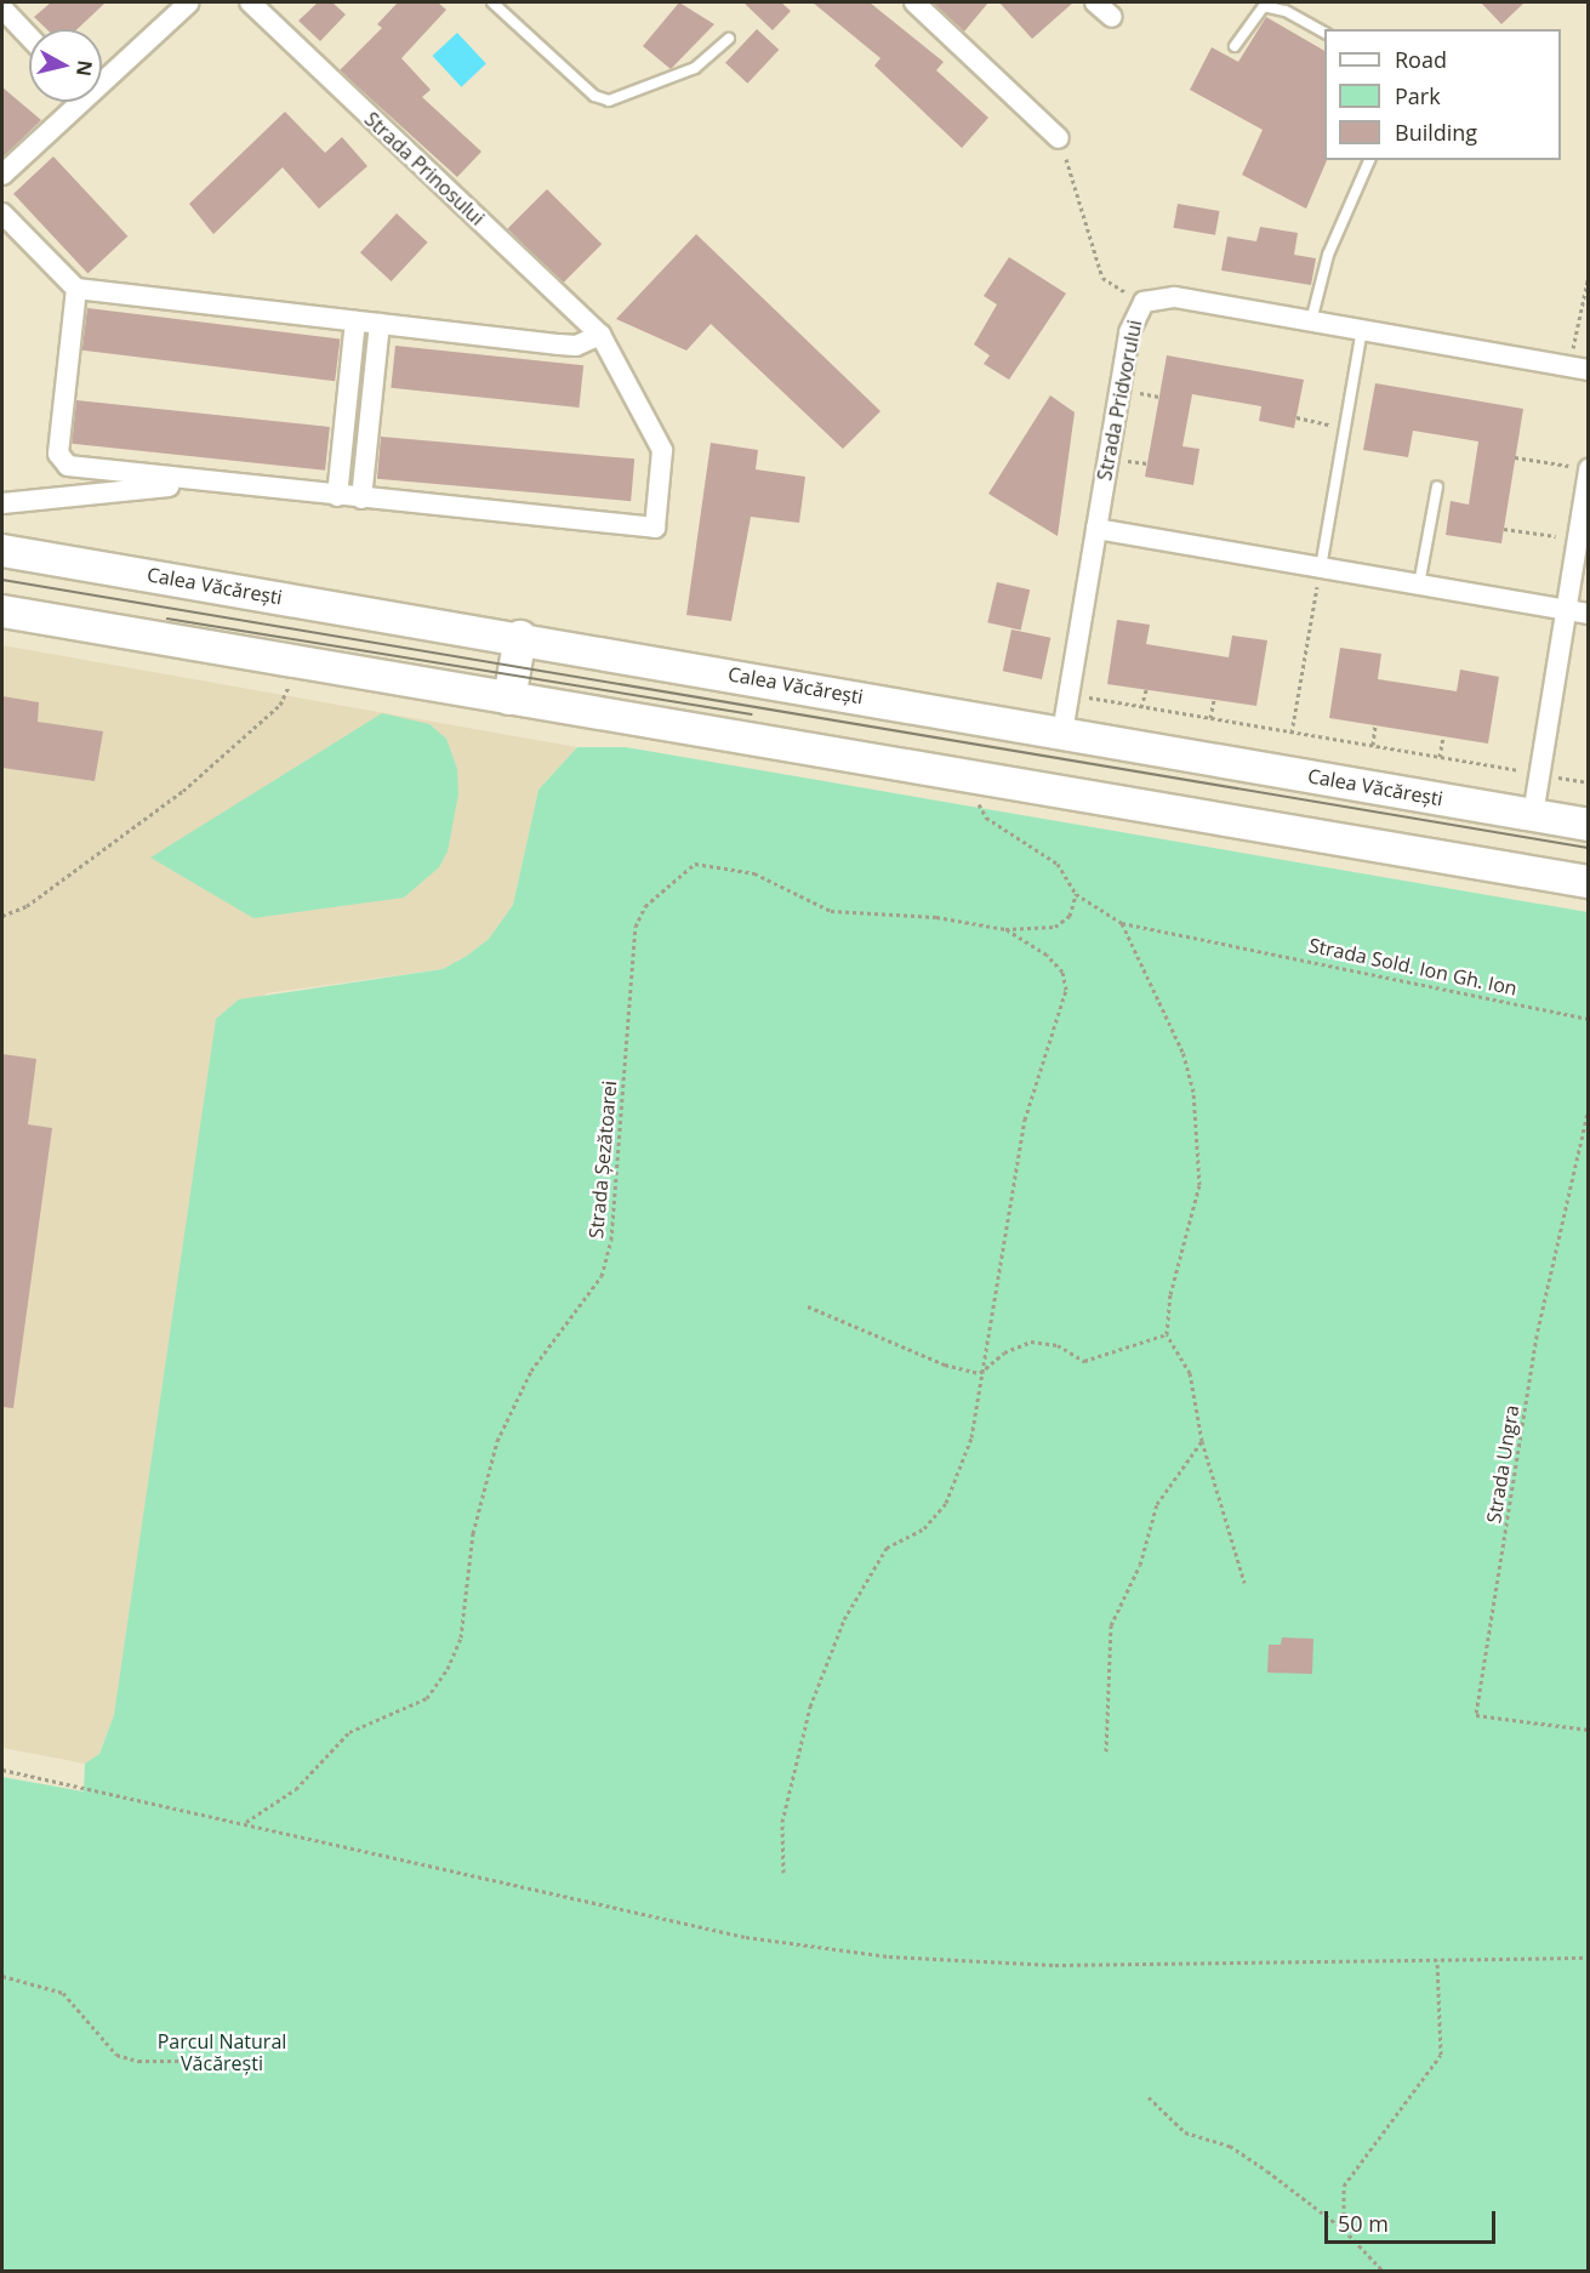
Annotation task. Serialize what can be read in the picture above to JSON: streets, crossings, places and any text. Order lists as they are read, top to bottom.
{
  "streets": {
    "main road": ["Calea Văcărești"],
    "street": ["Strada Prinosului", "Strada Pridvorului"],
    "path": ["Strada Sold. Ion Gh. Ion", "Strada Șezătoarei", "Strada Ungra"]
  },
  "crossings": [
    ["Strada Pridvorului", "Calea Văcărești"]
  ],
  "parks": ["Parcul Natural Văcărești"],
  "legend": ["Road", "Park", "Building"],
  "scale_bar": "50 m",
  "north": "right"
}
